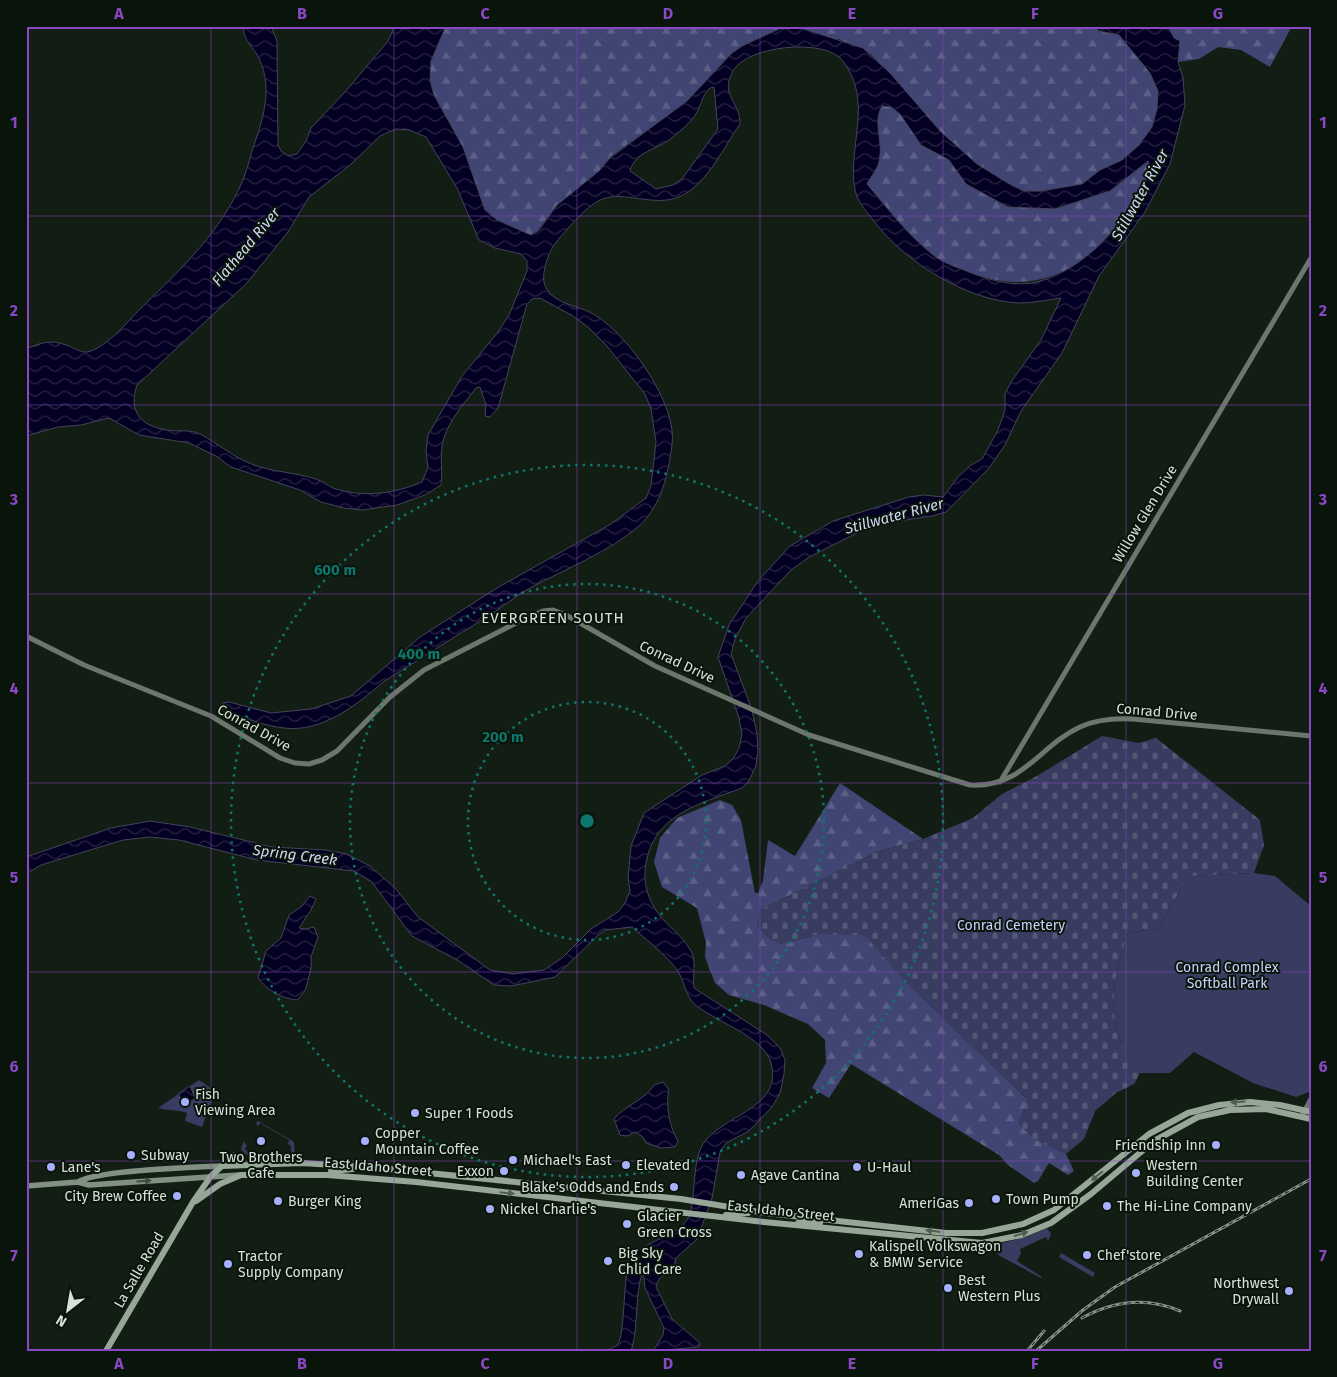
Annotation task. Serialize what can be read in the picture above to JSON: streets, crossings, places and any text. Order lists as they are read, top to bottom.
{
  "streets": {
    "highway": ["East Idaho Street", "La Salle Road"],
    "main road": ["Willow Glen Drive", "Conrad Drive"]
  },
  "crossings": [
    ["Willow Glen Drive", "Conrad Drive"],
    ["East Idaho Street", "La Salle Road"]
  ],
  "districts": ["EVERGREEN SOUTH"],
  "water": ["Stillwater River", "Flathead River", "Spring Creek"],
  "parks": ["Conrad Cemetery", "Conrad Complex Softball Park"],
  "places": [
    "Fish Viewing Area",
    "Super 1 Foods",
    "Two Brothers Cafe",
    "Copper Mountain Coffee",
    "Friendship Inn",
    "Subway",
    "Michael's East",
    "Elevated",
    "Lane's",
    "U-Haul",
    "Exxon",
    "Western Building Center",
    "Agave Cantina",
    "Blake's Odds and Ends",
    "City Brew Coffee",
    "Town Pump",
    "Burger King",
    "AmeriGas",
    "The Hi-Line Company",
    "Nickel Charlie's",
    "Glacier Green Cross",
    "Kalispell Volkswagon & BMW Service",
    "Chef'store",
    "Big Sky Chlid Care",
    "Tractor Supply Company",
    "Best Western Plus",
    "Northwest Drywall"
  ],
  "north": "bottom left",
  "grid": {
    "columns": [
      "A",
      "B",
      "C",
      "D",
      "E",
      "F",
      "G"
    ],
    "rows": [
      "1",
      "2",
      "3",
      "4",
      "5",
      "6",
      "7"
    ]
  },
  "rings": ["600 m", "400 m", "200 m"]
}
